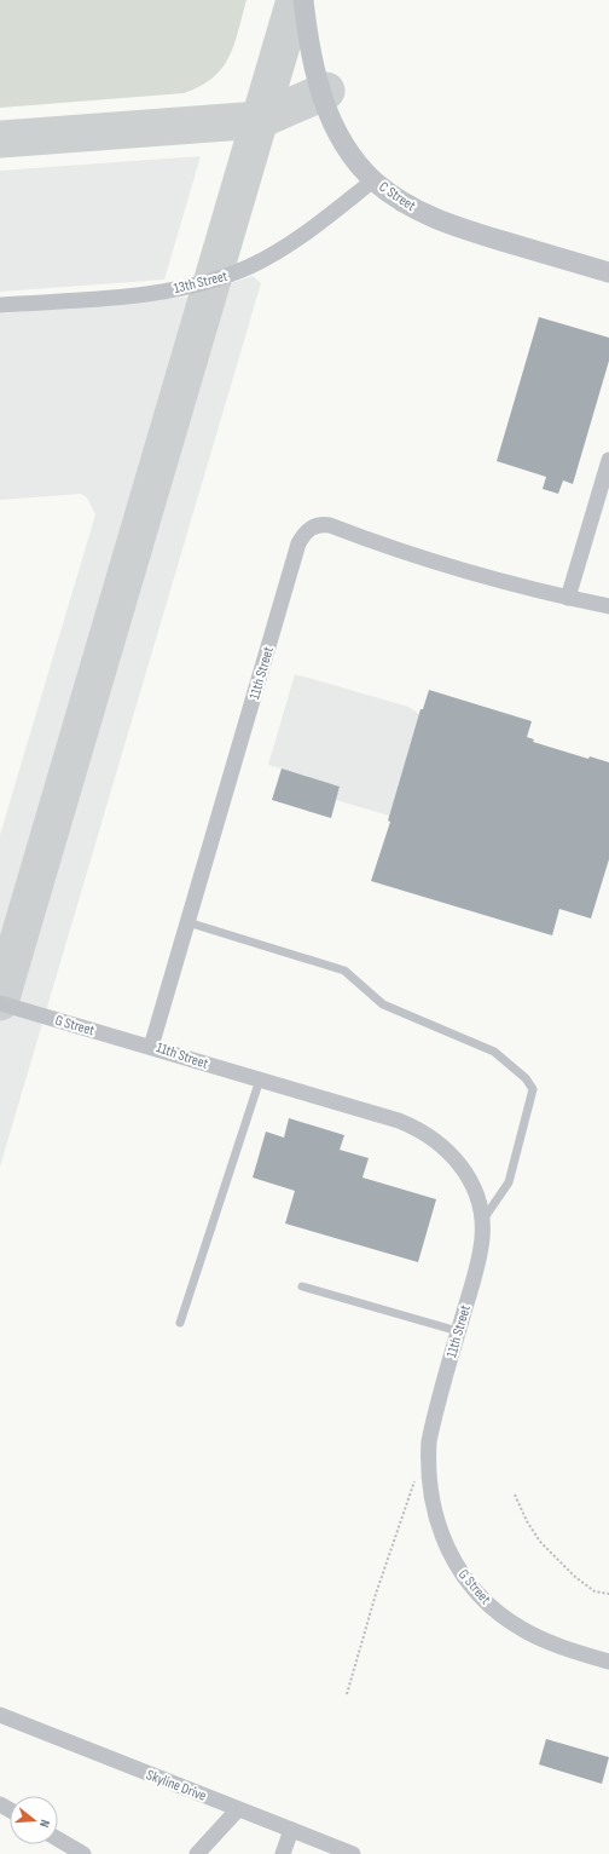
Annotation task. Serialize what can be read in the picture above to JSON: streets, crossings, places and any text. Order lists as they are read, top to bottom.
{
  "streets": {
    "street": [
      "C Street",
      "13th Street",
      "11th Street",
      "G Street",
      "Skyline Drive"
    ]
  },
  "crossings": [
    ["C Street", "13th Street"],
    ["11th Street", "G Street"]
  ],
  "north": "right"
}
